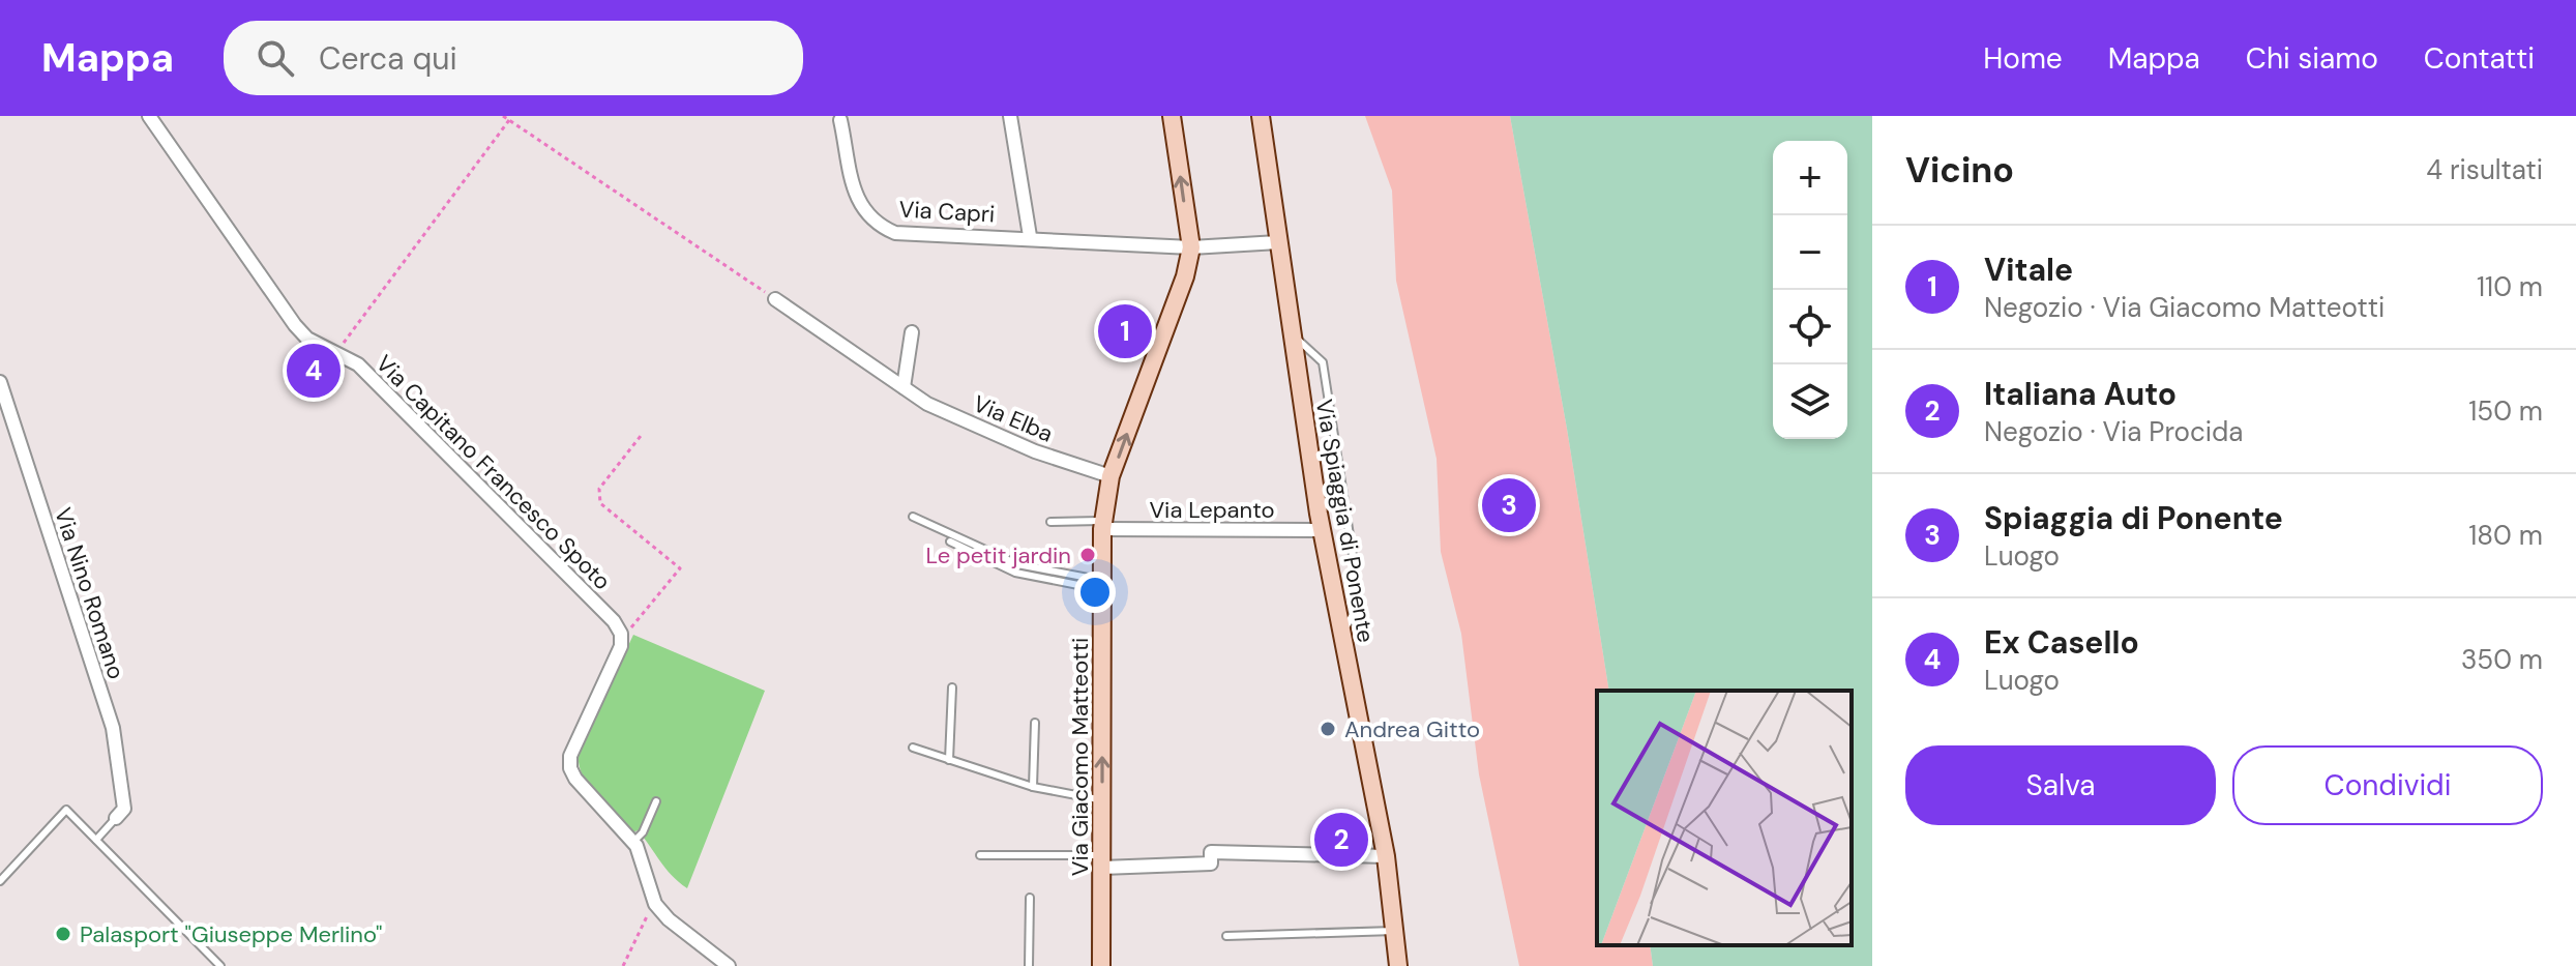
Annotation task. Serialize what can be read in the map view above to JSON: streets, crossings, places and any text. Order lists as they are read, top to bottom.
{
  "streets": {
    "street": [
      "Via Capri",
      "Via Elba",
      "Via Capitano Francesco Spoto",
      "Via Lepanto",
      "Via Spiaggia di Ponente",
      "Via Nino Romano",
      "Via Giacomo Matteotti"
    ]
  },
  "crossings": [
    ["Via Capri", "Via Spiaggia di Ponente"],
    ["Via Capri", "Via Giacomo Matteotti"],
    ["Via Elba", "Via Giacomo Matteotti"],
    ["Via Lepanto", "Via Spiaggia di Ponente"],
    ["Via Lepanto", "Via Giacomo Matteotti"]
  ],
  "one_way": ["Via Giacomo Matteotti"],
  "places": ["Le petit jardin", "Andrea Gitto", "Palasport \"Giuseppe Merlino\""],
  "page": {
    "header": "Mappa",
    "search": "Cerca qui",
    "nav": [
      "Home",
      "Mappa",
      "Chi siamo",
      "Contatti"
    ],
    "heading": ["Vicino", "4 risultati"],
    "map_buttons": ["+", "−"],
    "list": [
      {
        "mark": "1",
        "name": "Vitale",
        "note": "Negozio · Via Giacomo Matteotti",
        "value": "110 m"
      },
      {
        "mark": "2",
        "name": "Italiana Auto",
        "note": "Negozio · Via Procida",
        "value": "150 m"
      },
      {
        "mark": "3",
        "name": "Spiaggia di Ponente",
        "note": "Luogo",
        "value": "180 m"
      },
      {
        "mark": "4",
        "name": "Ex Casello",
        "note": "Luogo",
        "value": "350 m"
      }
    ],
    "pins": [
      "1",
      "4",
      "3",
      "2"
    ],
    "buttons": ["Salva", "Condividi"]
  }
}
